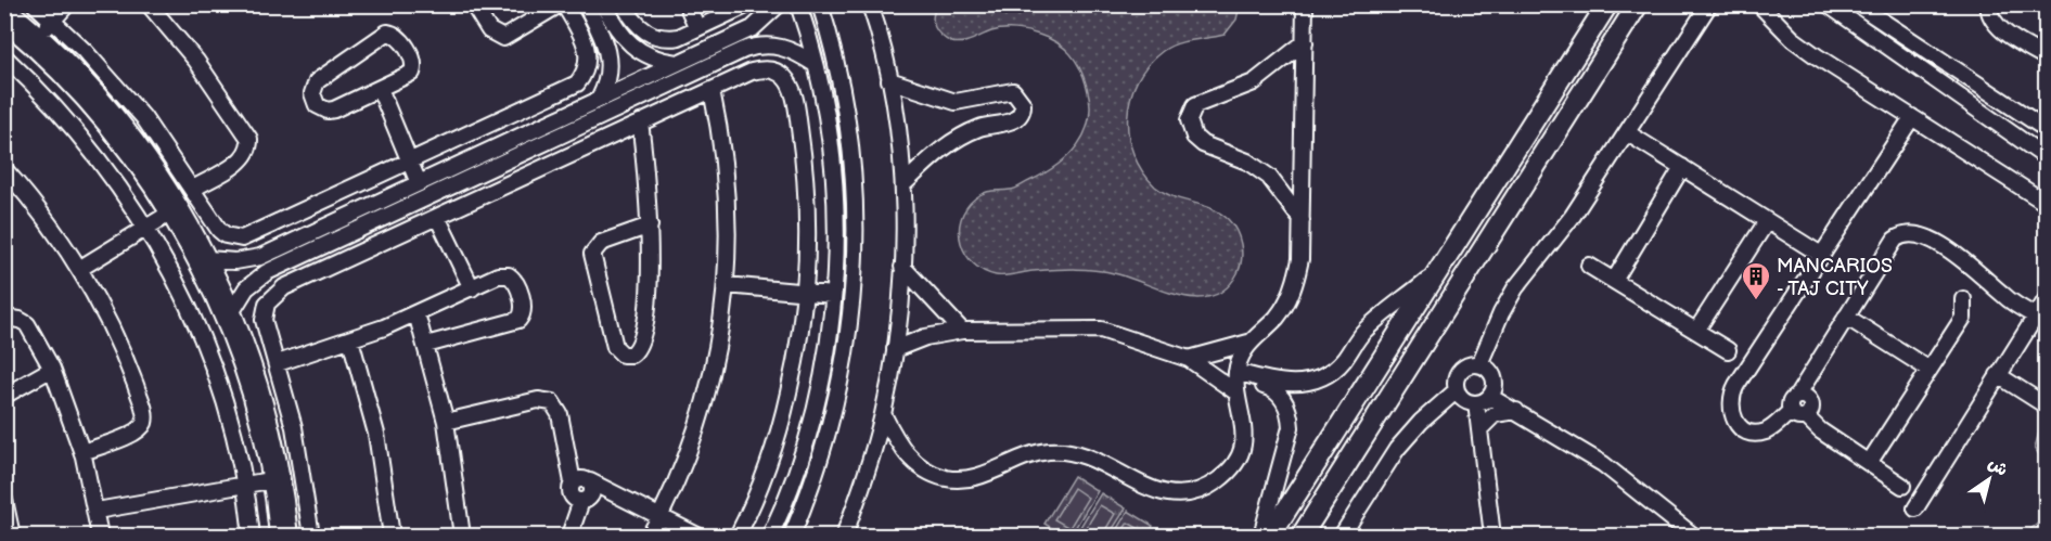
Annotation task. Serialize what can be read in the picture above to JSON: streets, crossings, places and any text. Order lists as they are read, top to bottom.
{
  "places": {
    "building": ["MANCARIOS - TAJ CITY"]
  },
  "north": "top right"
}
